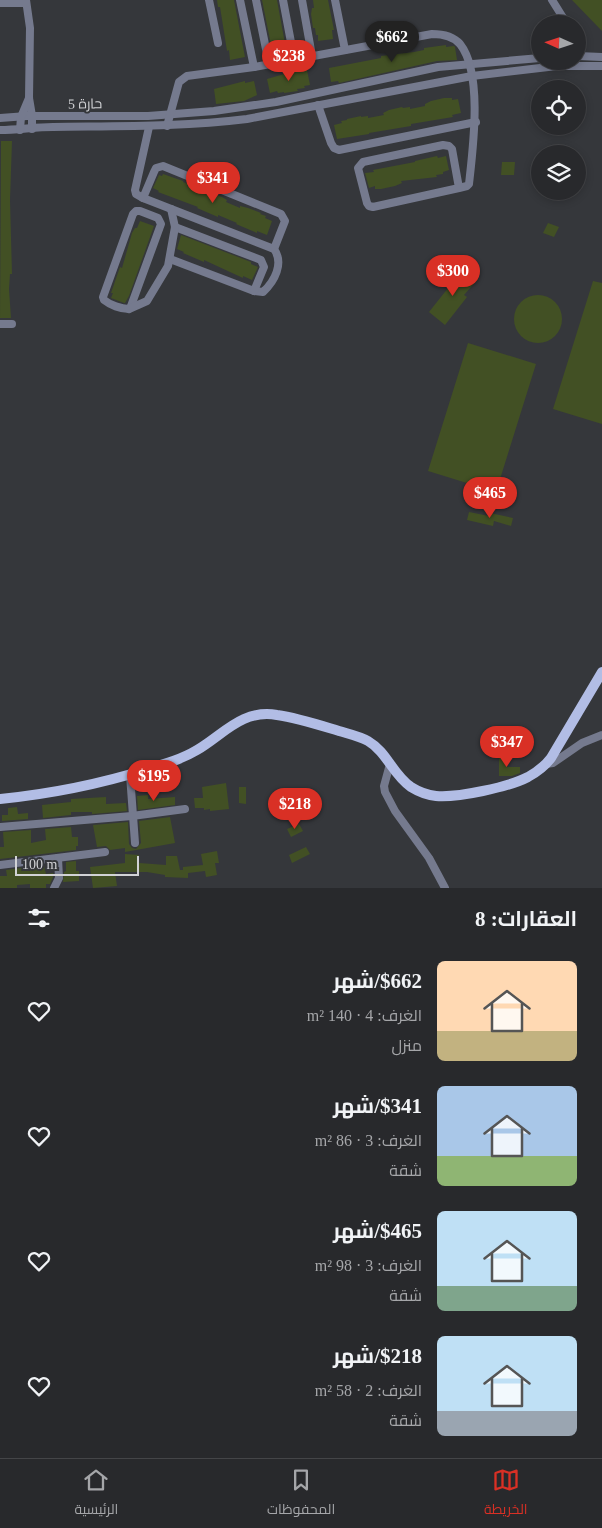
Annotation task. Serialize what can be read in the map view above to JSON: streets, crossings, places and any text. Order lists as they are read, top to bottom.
{
  "streets": {
    "street": ["حارة 5"]
  },
  "scale_bar": "100 m",
  "north": "left",
  "page": {
    "price": [
      "$662",
      "$238",
      "$341",
      "$300",
      "$465",
      "$347",
      "$195",
      "$218"
    ],
    "scale": "100 m",
    "heading": "العقارات: 8",
    "list": [
      {
        "name": "$662/شهر",
        "note": "الغرف: 4 · 140 m² · منزل"
      },
      {
        "name": "$341/شهر",
        "note": "الغرف: 3 · 86 m² · شقة"
      },
      {
        "name": "$465/شهر",
        "note": "الغرف: 3 · 98 m² · شقة"
      },
      {
        "name": "$218/شهر",
        "note": "الغرف: 2 · 58 m² · شقة"
      }
    ],
    "tabs": ["الخريطة", "المحفوظات", "الرئيسية"]
  }
}
